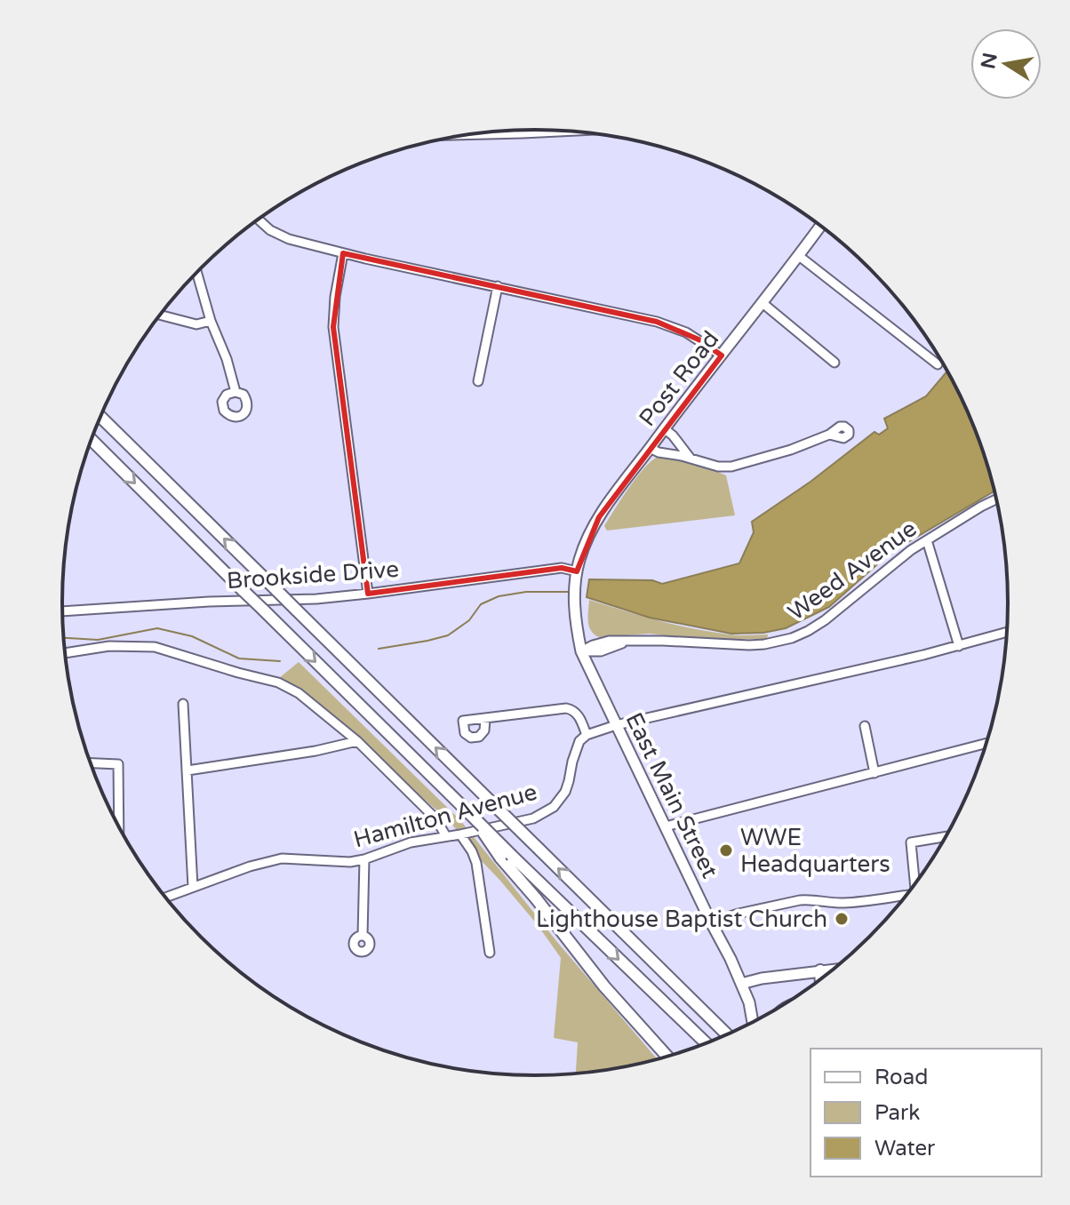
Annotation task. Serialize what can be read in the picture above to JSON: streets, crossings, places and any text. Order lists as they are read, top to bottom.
{
  "streets": {
    "main road": ["Post Road", "East Main Street"],
    "street": ["Weed Avenue", "Brookside Drive", "Hamilton Avenue"]
  },
  "crossings": [
    ["Post Road", "Brookside Drive"],
    ["Post Road", "East Main Street"],
    ["Weed Avenue", "East Main Street"],
    ["Brookside Drive", "East Main Street"]
  ],
  "places": ["WWE Headquarters", "Lighthouse Baptist Church"],
  "legend": ["Road", "Park", "Water"],
  "north": "left"
}
